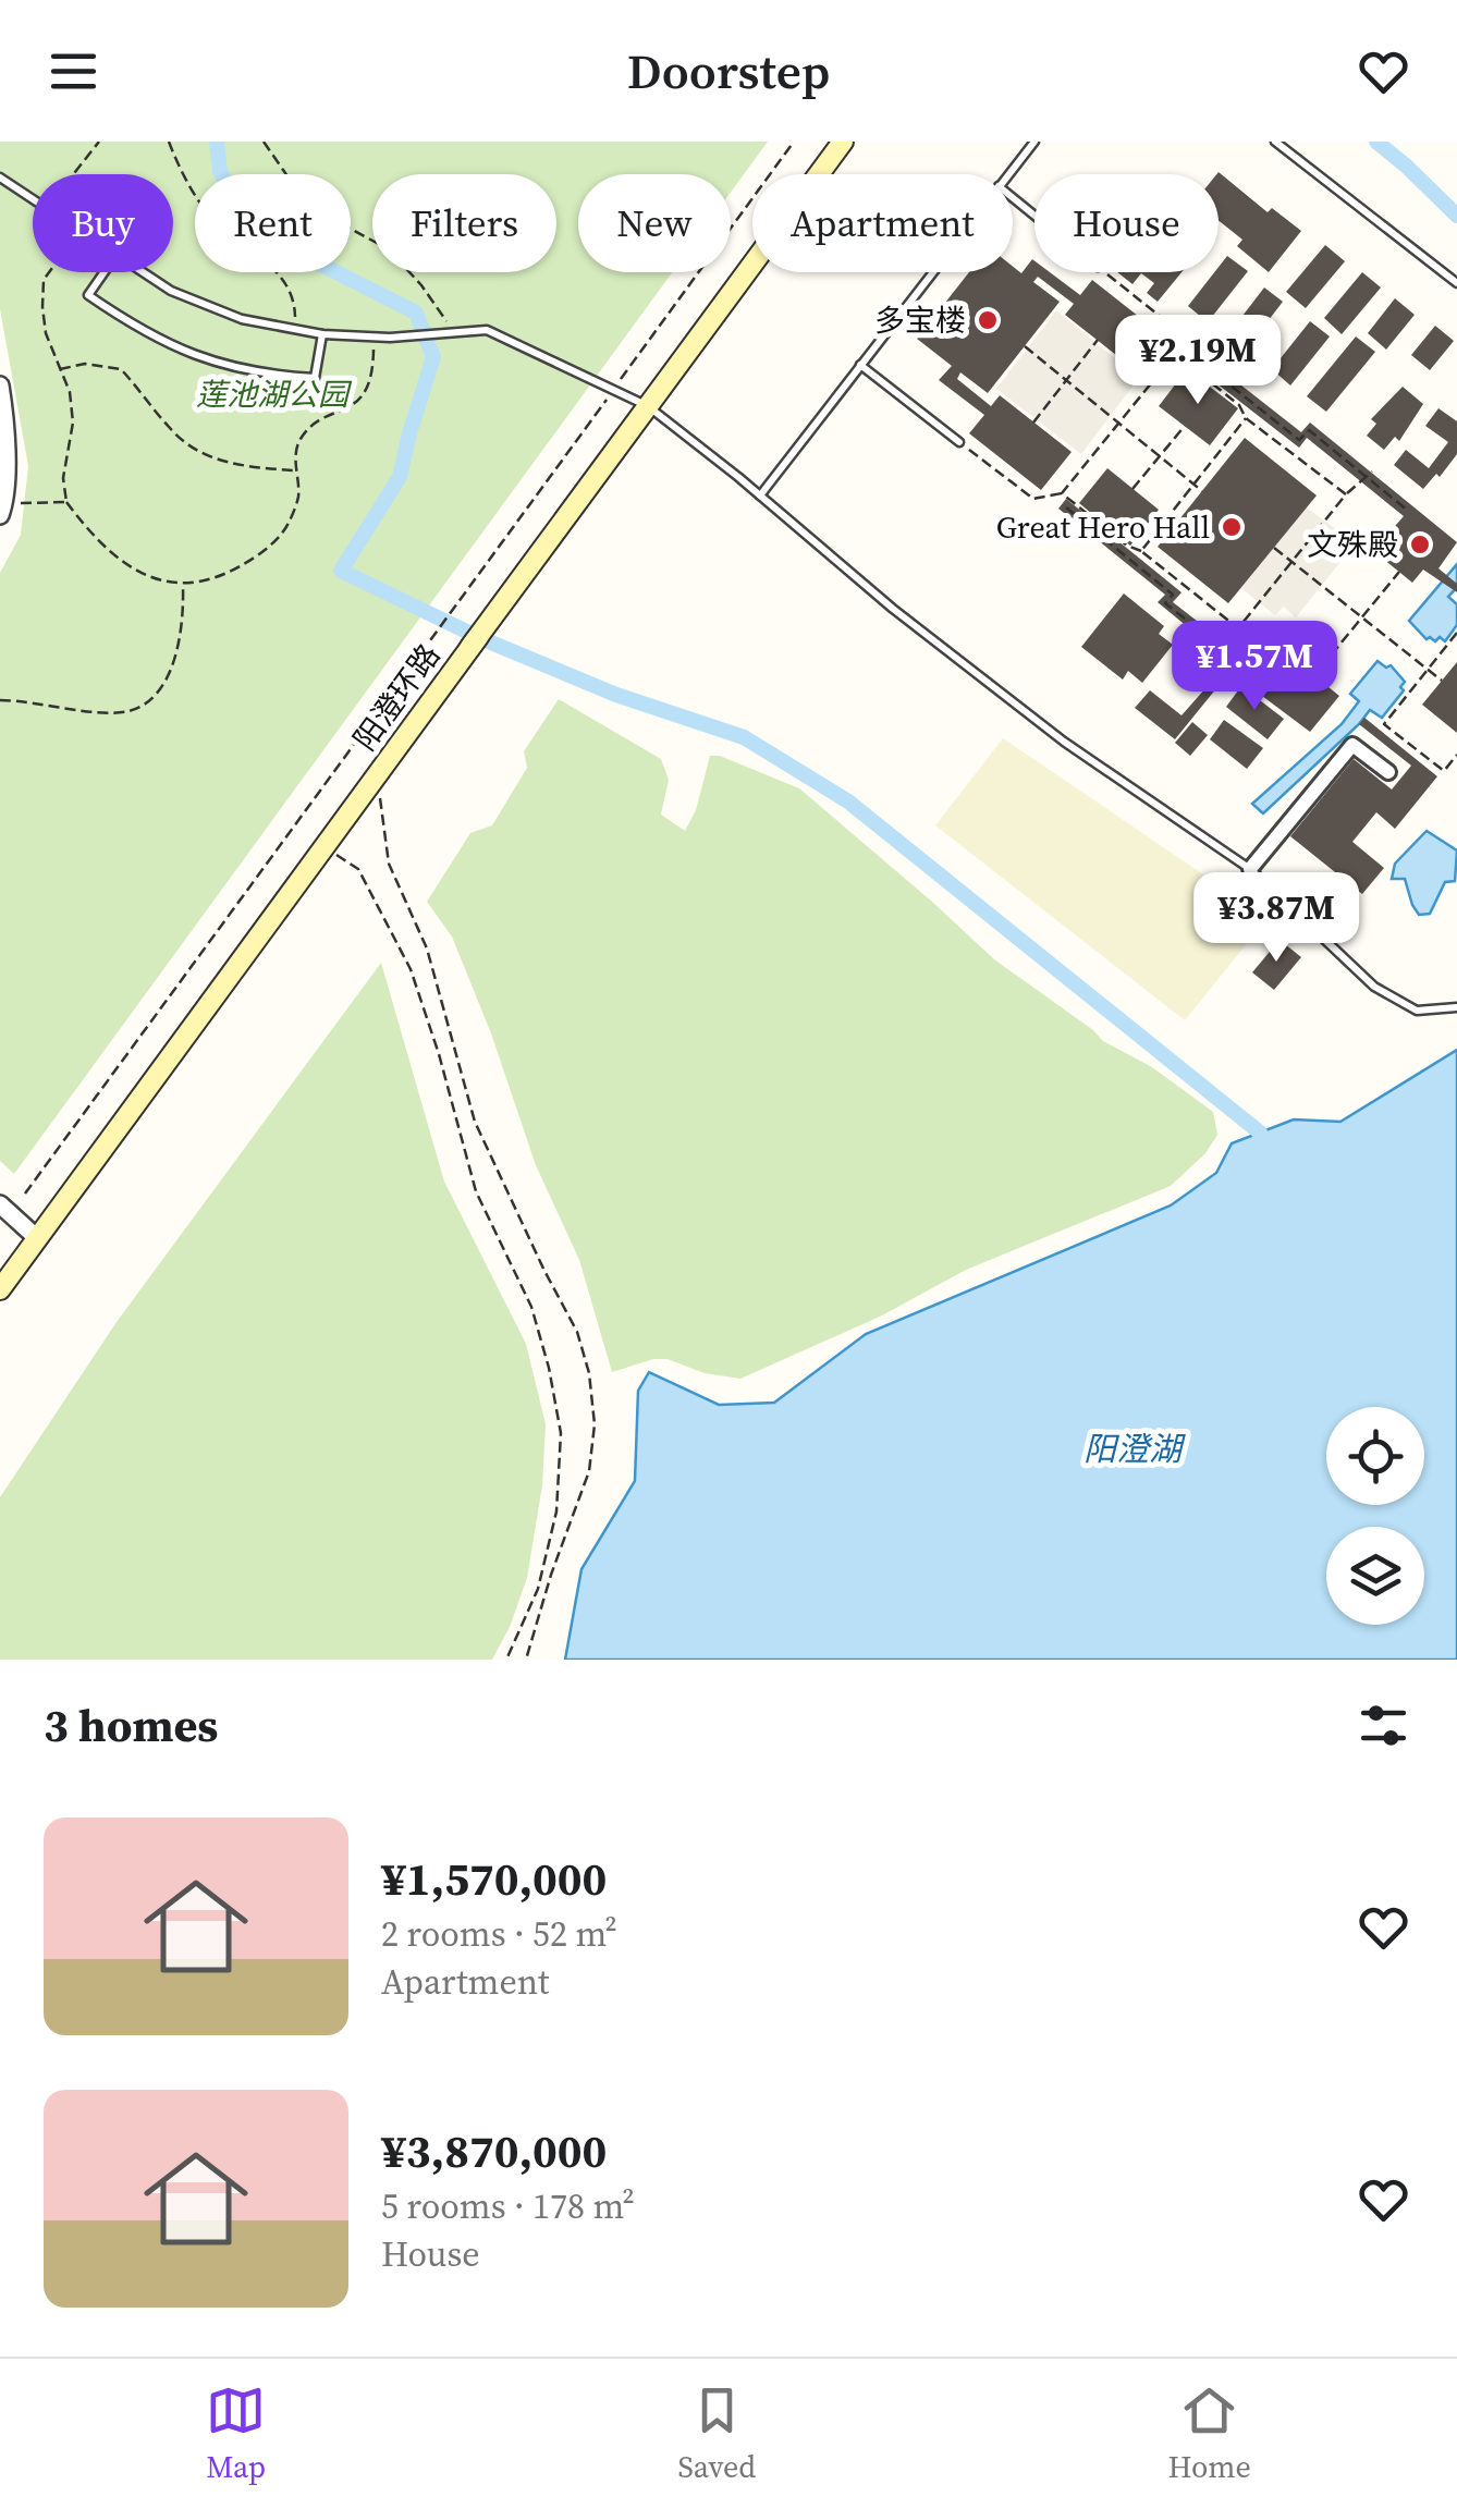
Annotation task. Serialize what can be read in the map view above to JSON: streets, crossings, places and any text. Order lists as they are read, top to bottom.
{
  "streets": {
    "main road": ["阳澄环路"]
  },
  "water": ["阳澄湖"],
  "parks": ["莲池湖公园"],
  "places": ["多宝楼", "Great Hero Hall", "文殊殿"],
  "page": {
    "header": "Doorstep",
    "chip": [
      "Buy",
      "Rent",
      "Filters",
      "New",
      "Apartment",
      "House"
    ],
    "price": ["¥2.19M", "¥1.57M", "¥3.87M"],
    "heading": "3 homes",
    "list": [
      {
        "name": "¥1,570,000",
        "note": "2 rooms · 52 m² · Apartment"
      },
      {
        "name": "¥3,870,000",
        "note": "5 rooms · 178 m² · House"
      }
    ],
    "tabs": ["Map", "Saved", "Home"]
  }
}
